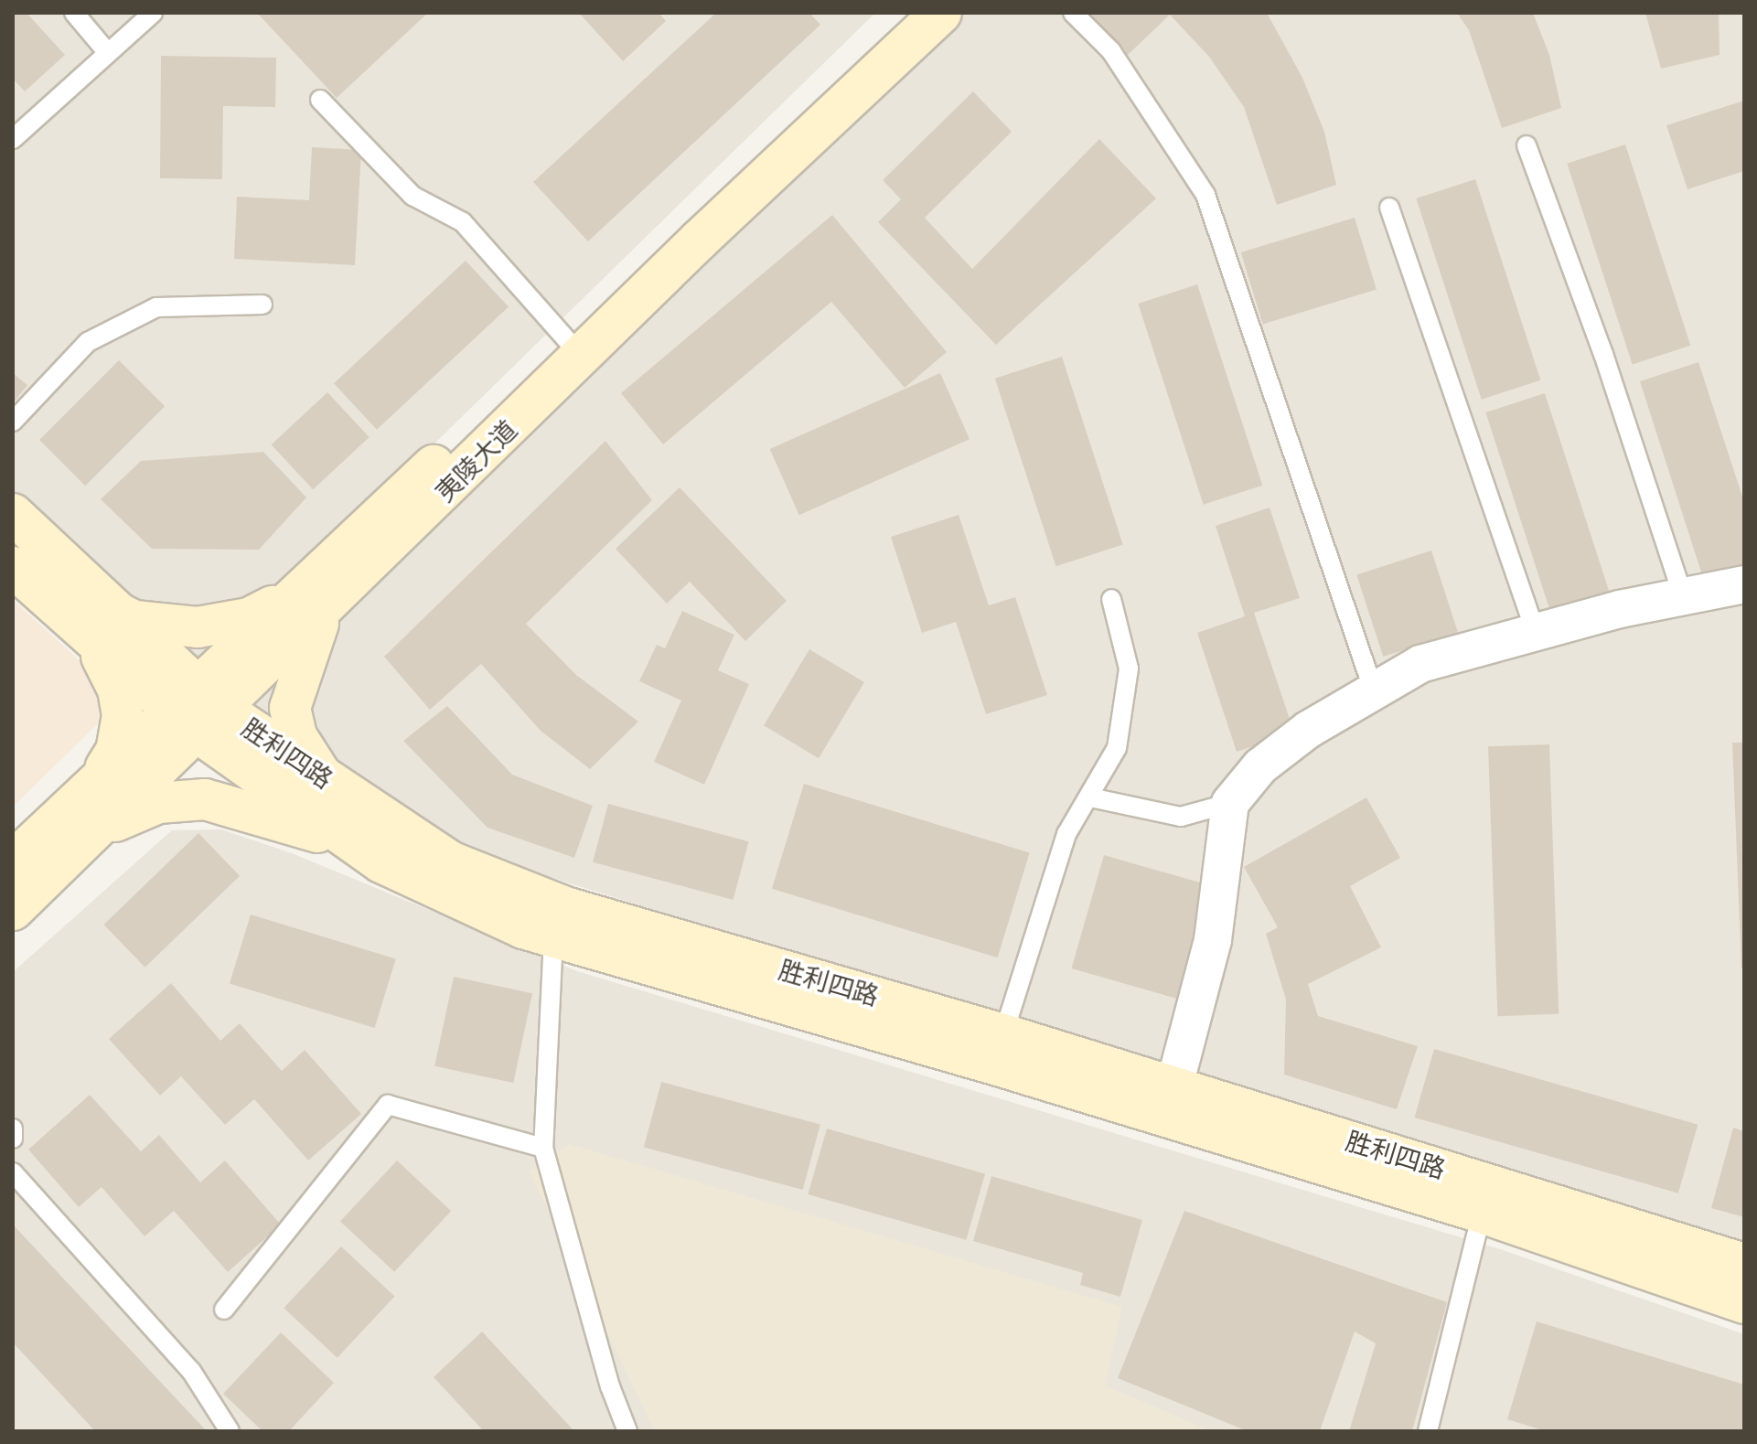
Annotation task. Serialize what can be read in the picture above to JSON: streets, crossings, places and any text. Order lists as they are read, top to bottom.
{
  "streets": {
    "main road": ["夷陵大道", "胜利四路"]
  },
  "crossings": [
    ["夷陵大道", "胜利四路"]
  ]
}
